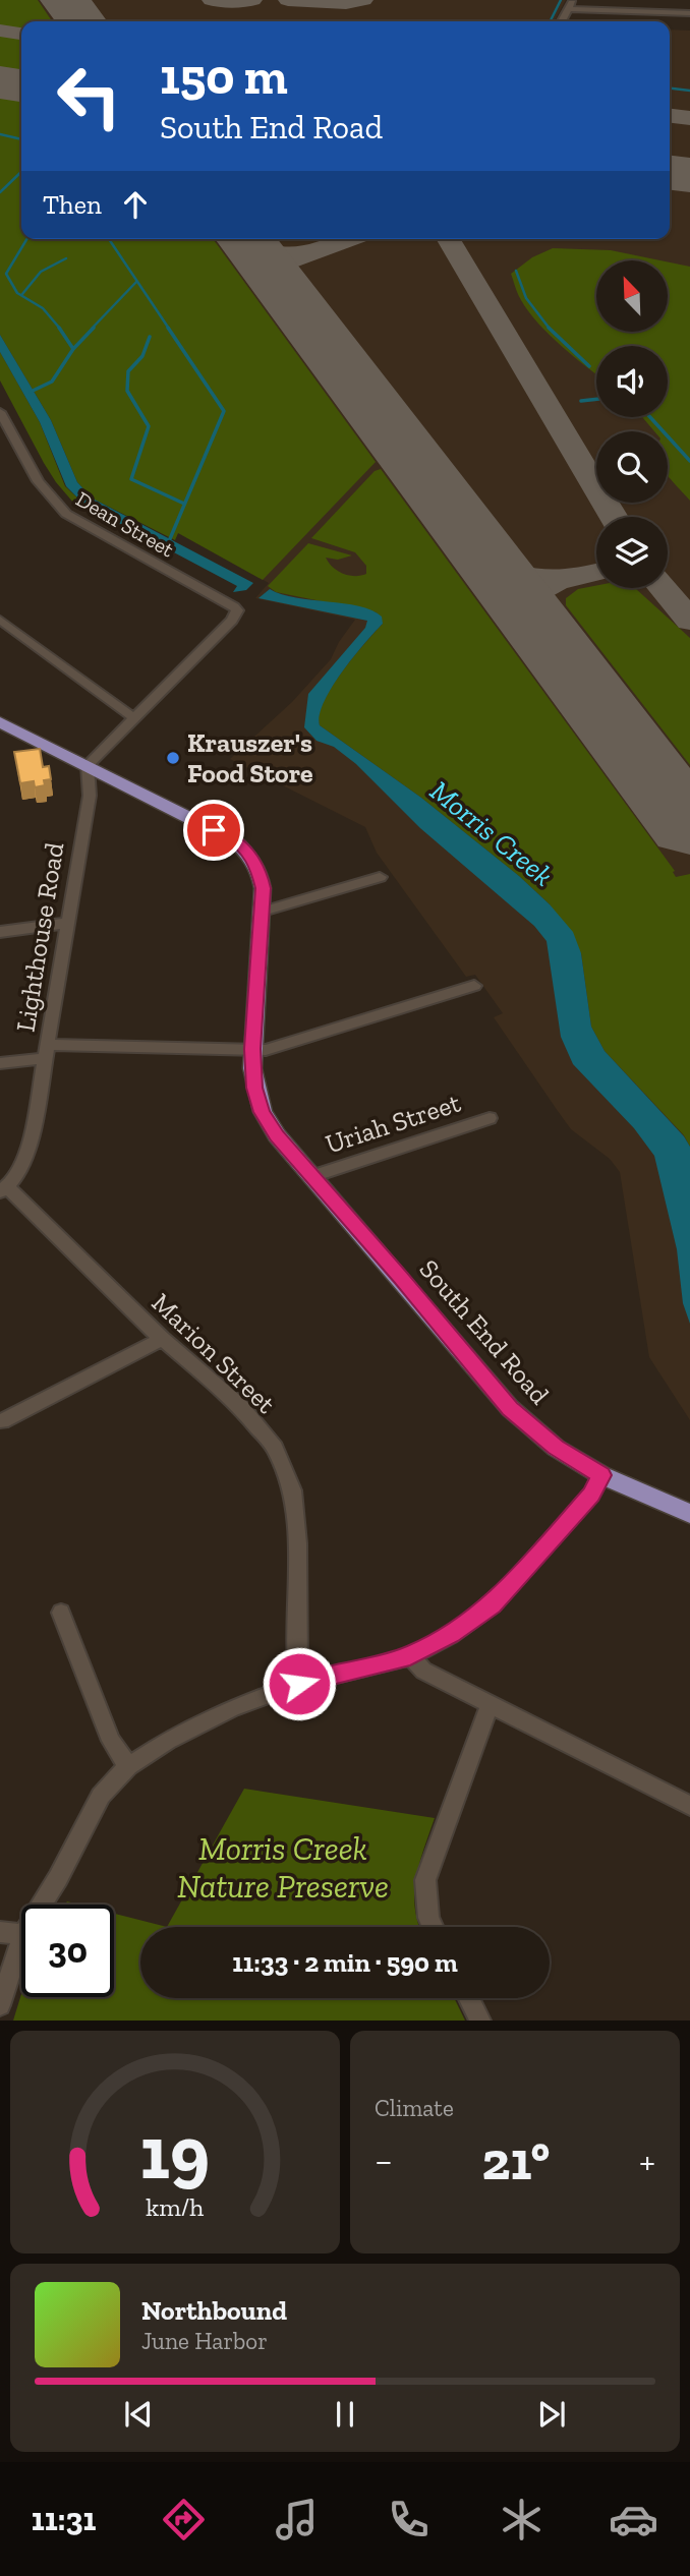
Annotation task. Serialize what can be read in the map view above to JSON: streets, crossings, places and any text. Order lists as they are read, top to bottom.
{
  "streets": {
    "main road": ["South End Road"],
    "street": [
      "Dean Street",
      "Lighthouse Road",
      "Uriah Street",
      "Marion Street"
    ]
  },
  "crossings": [
    ["Lighthouse Road", "South End Road"],
    ["Lighthouse Road", "Marion Street"],
    ["Uriah Street", "South End Road"]
  ],
  "water": ["Morris Creek"],
  "parks": ["Morris Creek Nature Preserve"],
  "places": ["Krauszer's Food Store"],
  "north": "top left",
  "page": {
    "turn": ["150 m", "South End Road"],
    "then": "Then",
    "limit": "30",
    "trip": "11:33 · 2 min · 590 m",
    "tile": "Climate",
    "heat": ["−", "21°", "+"],
    "song": ["Northbound", "June Harbor"],
    "tabs": "11:31",
    "gauge": ["19", "km/h"]
  }
}
